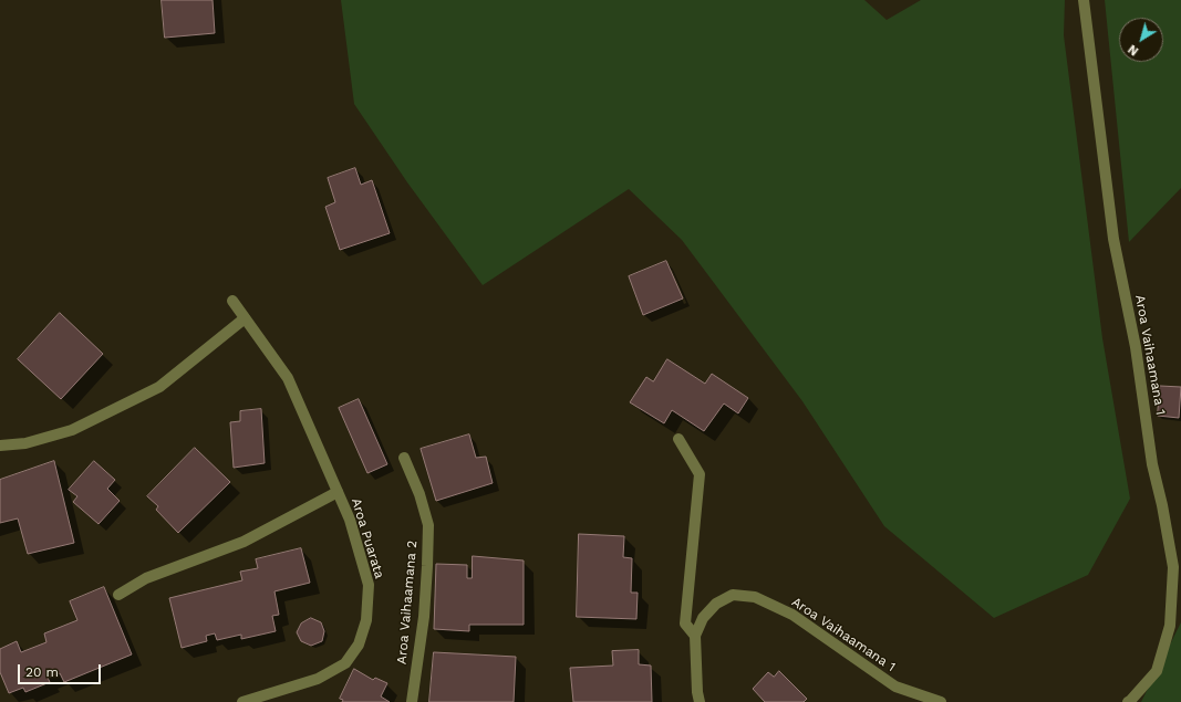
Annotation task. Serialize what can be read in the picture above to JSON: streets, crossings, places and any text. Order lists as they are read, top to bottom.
{
  "streets": {
    "street": ["Aroa Vaihaamana 1", "Aroa Puarata", "Aroa Vaihaamana 2"]
  },
  "scale_bar": "20 m",
  "north": "bottom left"
}
